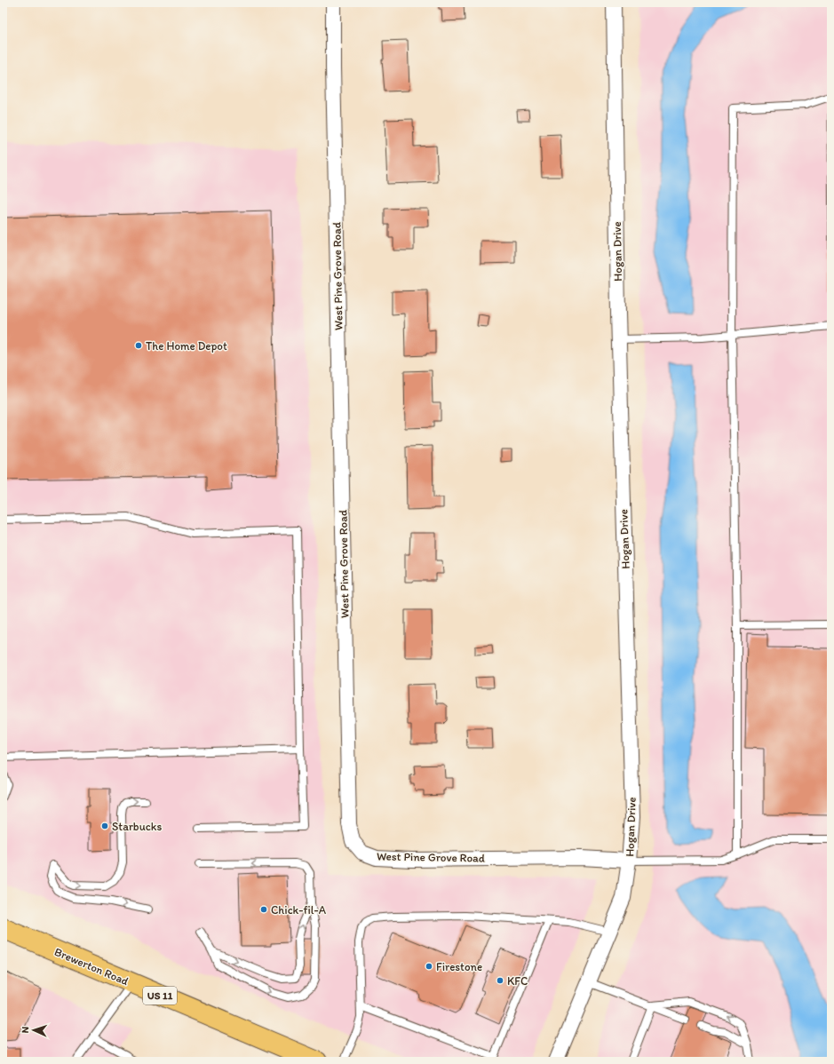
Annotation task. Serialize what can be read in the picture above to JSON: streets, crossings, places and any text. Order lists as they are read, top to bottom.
{
  "streets": {
    "main road": ["Brewerton Road", "US 11"],
    "street": ["Hogan Drive", "West Pine Grove Road"]
  },
  "crossings": [
    ["Hogan Drive", "West Pine Grove Road"]
  ],
  "places": [
    "The Home Depot",
    "Starbucks",
    "Chick-fil-A",
    "Firestone",
    "KFC"
  ],
  "north": "left"
}
